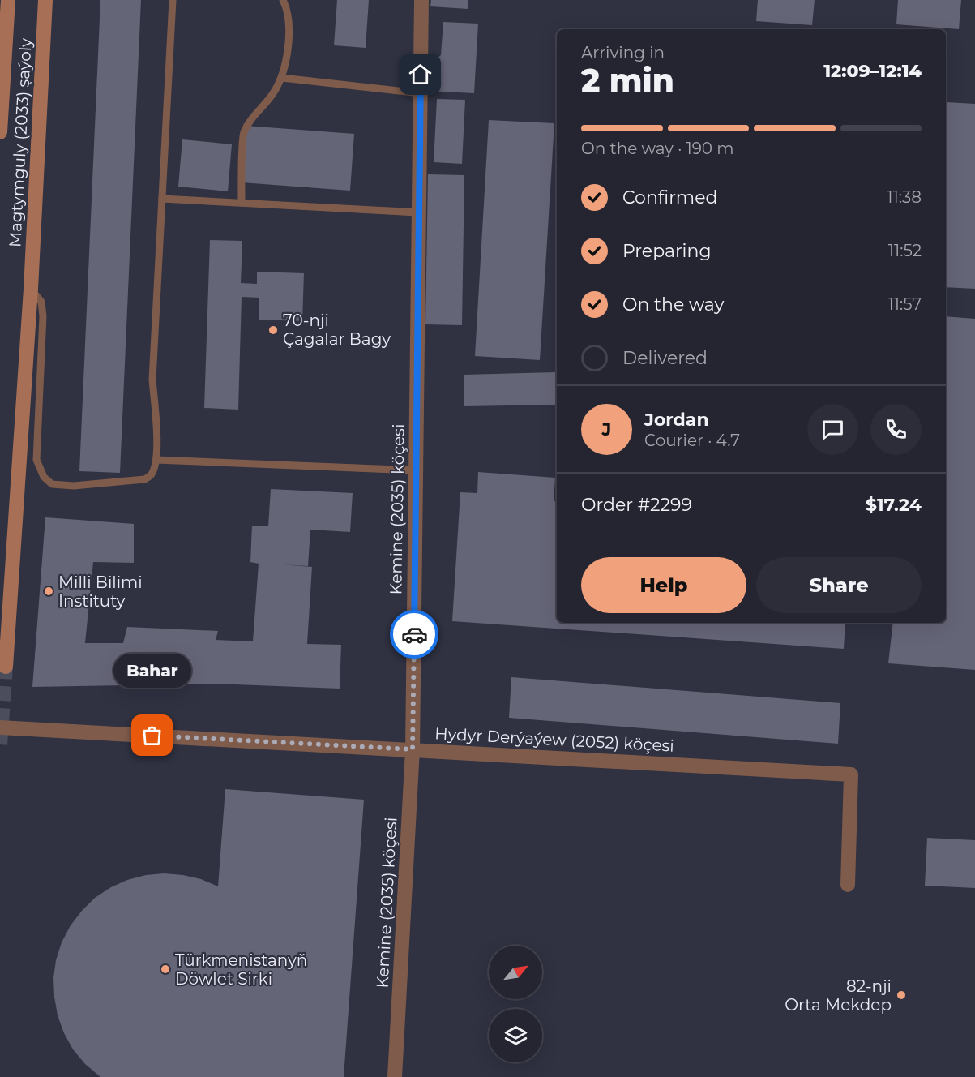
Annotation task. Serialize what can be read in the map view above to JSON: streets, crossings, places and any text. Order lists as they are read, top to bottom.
{
  "streets": {
    "main road": ["Magtymguly (2033) şaýoly"],
    "street": ["Kemine (2035) köçesi", "Hydyr Derýaýew (2052) köçesi"]
  },
  "crossings": [
    ["Kemine (2035) köçesi", "Hydyr Derýaýew (2052) köçesi"]
  ],
  "places": [
    "70-nji Çagalar Bagy",
    "Milli Bilimi Instituty",
    "Bahar",
    "Türkmenistanyň Döwlet Sirki",
    "82-nji Orta Mekdep"
  ],
  "north": "top right",
  "page": {
    "heading": ["2 min", "Arriving in", "12:09–12:14"],
    "panel": [
      "Jordan",
      "Courier · 4.7",
      "Order #2299",
      "$17.24"
    ],
    "bar": "On the way · 190 m",
    "list": [
      ["Confirmed", "11:38"],
      ["Preparing", "11:52"],
      ["On the way", "11:57"],
      "Delivered"
    ],
    "round": "J",
    "buttons": ["Help", "Share"],
    "bubble": "Bahar"
  }
}
